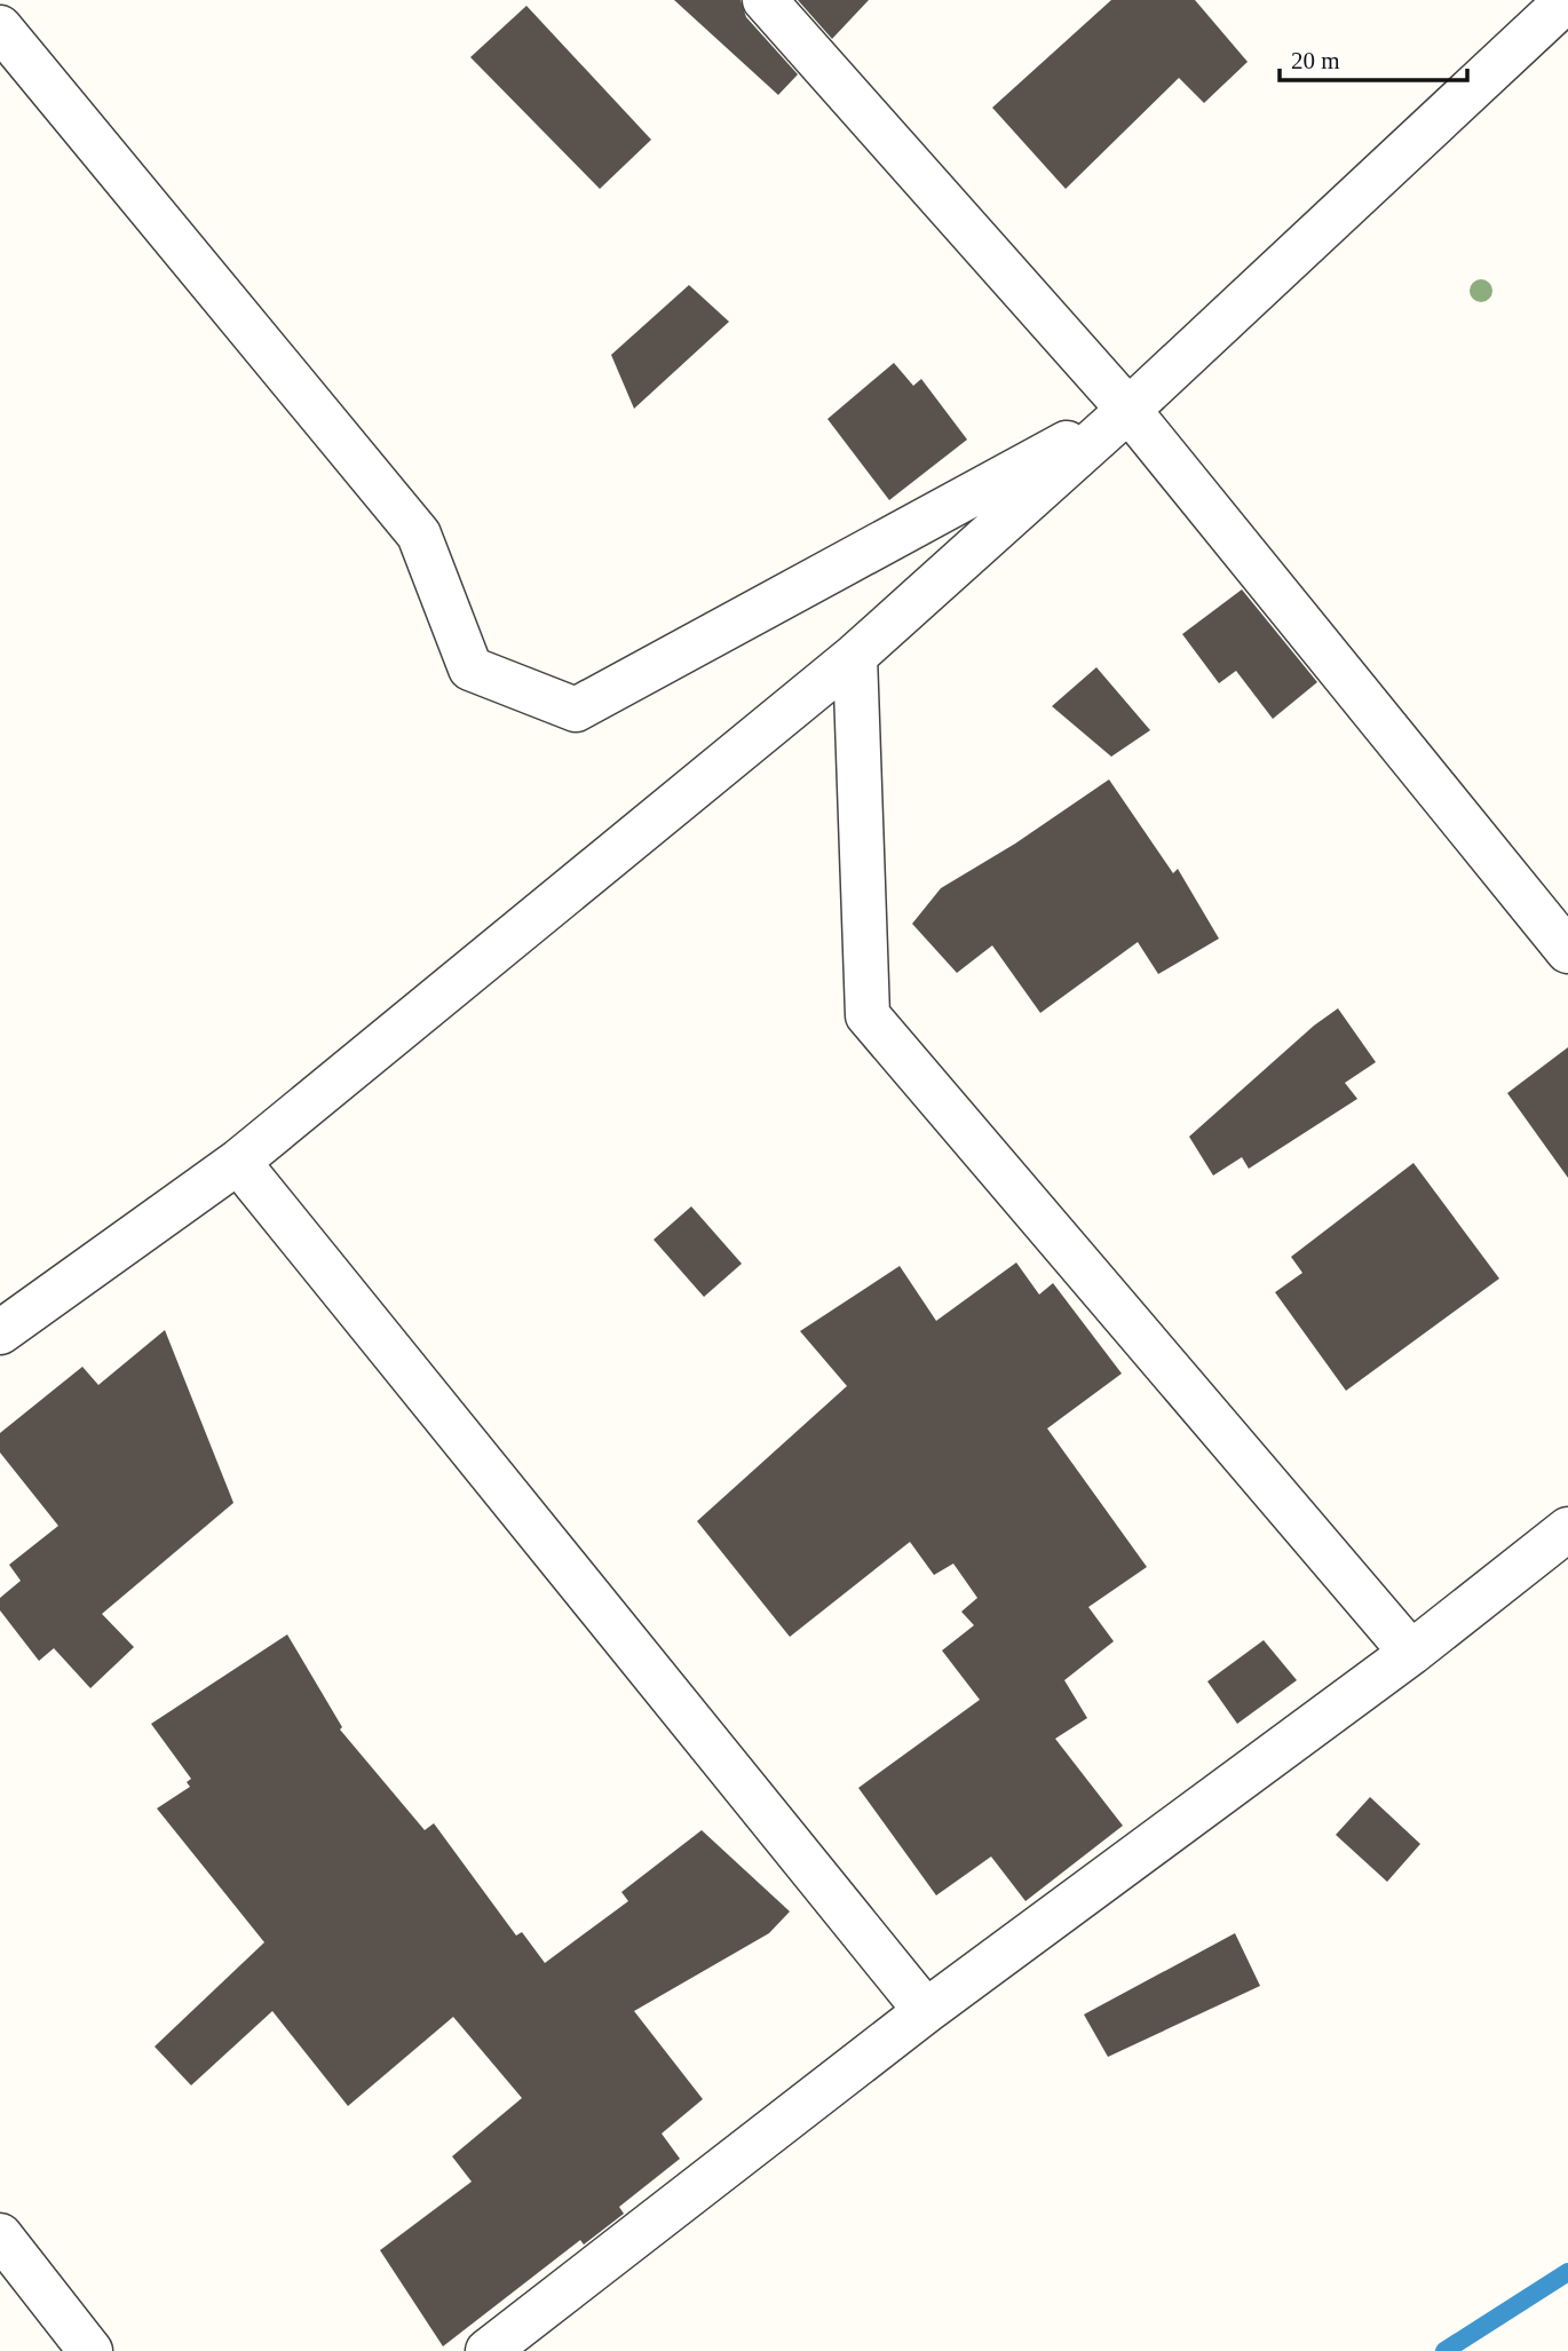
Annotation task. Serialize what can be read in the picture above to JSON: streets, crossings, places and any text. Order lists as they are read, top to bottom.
{
  "scale_bar": "20 m"
}
